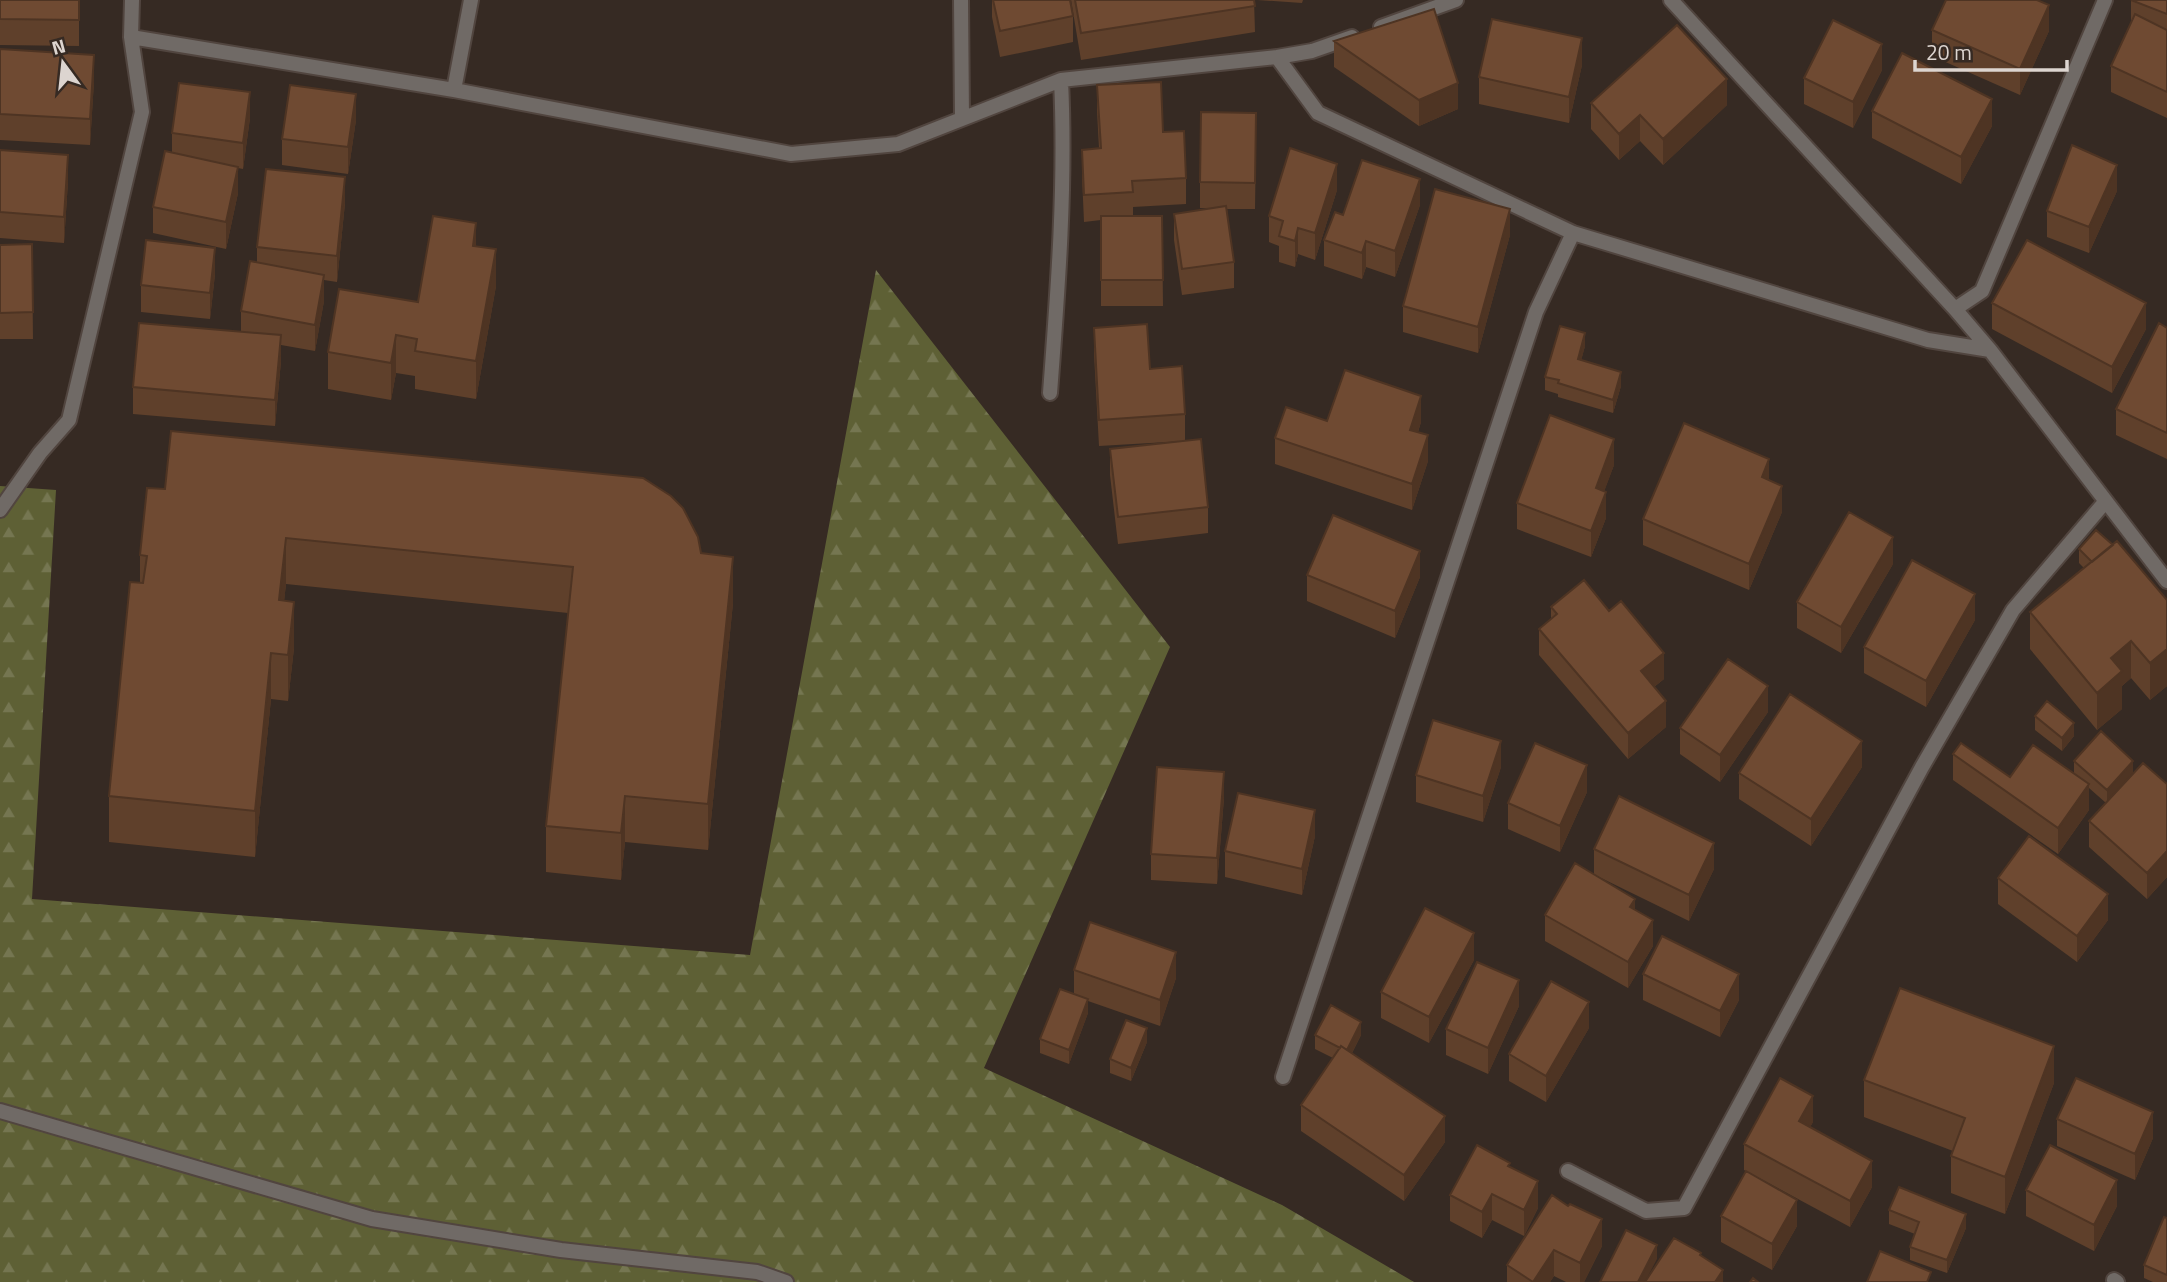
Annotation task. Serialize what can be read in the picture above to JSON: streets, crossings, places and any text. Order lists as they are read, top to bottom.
{
  "scale_bar": "20 m",
  "north": "top"
}
